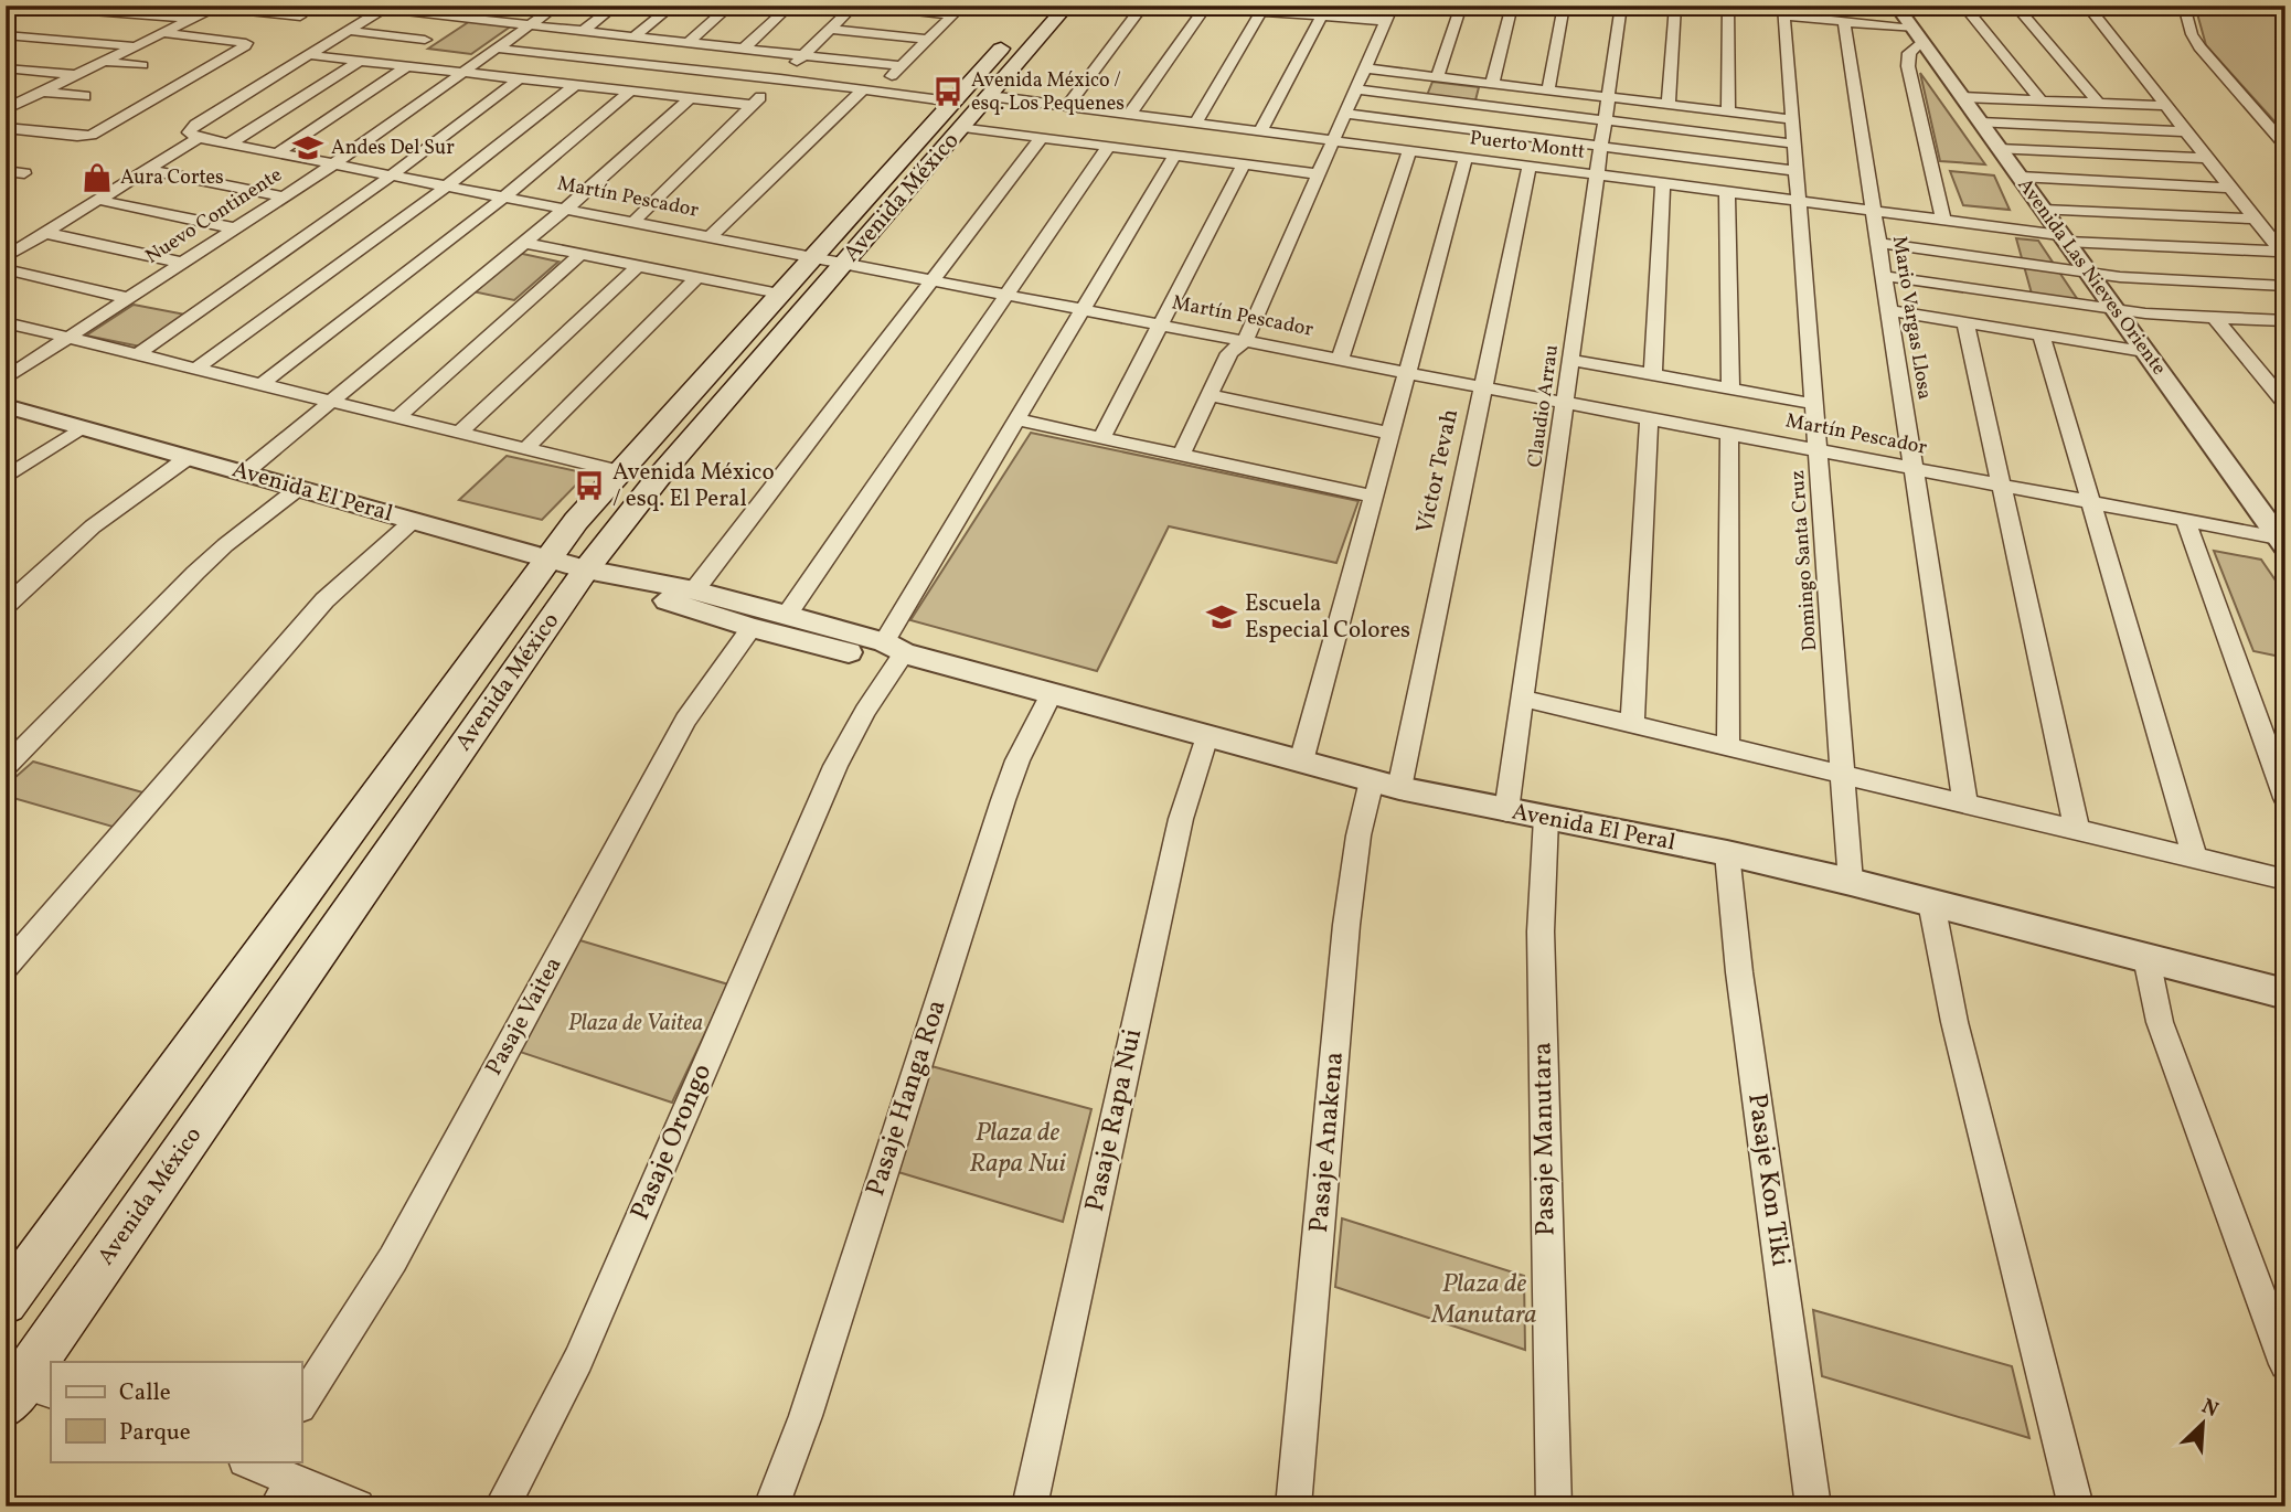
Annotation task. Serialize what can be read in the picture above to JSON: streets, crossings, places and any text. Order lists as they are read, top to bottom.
{
  "streets": {
    "main road": ["Avenida México"],
    "street": [
      "Puerto Montt",
      "Martín Pescador",
      "Nuevo Continente",
      "Avenida Las Nieves Oriente",
      "Mario Vargas Llosa",
      "Claudio Arrau",
      "Víctor Tevah",
      "Avenida El Peral",
      "Domingo Santa Cruz",
      "Pasaje Vaitea",
      "Pasaje Hanga Roa",
      "Pasaje Rapa Nui",
      "Pasaje Manutara",
      "Pasaje Orongo",
      "Pasaje Anakena",
      "Pasaje Kon Tiki"
    ]
  },
  "crossings": [
    ["Puerto Montt", "Avenida México"],
    ["Puerto Montt", "Avenida Las Nieves Oriente"],
    ["Puerto Montt", "Mario Vargas Llosa"],
    ["Puerto Montt", "Claudio Arrau"],
    ["Puerto Montt", "Víctor Tevah"],
    ["Puerto Montt", "Domingo Santa Cruz"],
    ["Martín Pescador", "Avenida México"],
    ["Martín Pescador", "Nuevo Continente"],
    ["Martín Pescador", "Avenida Las Nieves Oriente"],
    ["Martín Pescador", "Mario Vargas Llosa"],
    ["Martín Pescador", "Claudio Arrau"],
    ["Martín Pescador", "Víctor Tevah"],
    ["Martín Pescador", "Domingo Santa Cruz"],
    ["Martín Pescador", "Pasaje Orongo"],
    ["Avenida México", "Avenida El Peral"],
    ["Claudio Arrau", "Avenida El Peral"],
    ["Víctor Tevah", "Avenida El Peral"],
    ["Víctor Tevah", "Pasaje Anakena"],
    ["Avenida El Peral", "Domingo Santa Cruz"],
    ["Avenida El Peral", "Pasaje Vaitea"],
    ["Avenida El Peral", "Pasaje Hanga Roa"],
    ["Avenida El Peral", "Pasaje Rapa Nui"],
    ["Avenida El Peral", "Pasaje Manutara"],
    ["Avenida El Peral", "Pasaje Orongo"],
    ["Avenida El Peral", "Pasaje Anakena"],
    ["Avenida El Peral", "Pasaje Kon Tiki"]
  ],
  "parks": ["Plaza de Vaitea", "Plaza de Rapa Nui", "Plaza de Manutara"],
  "places": {
    "bus stop": ["Avenida México / esq. Los Pequenes", "Avenida México / esq. El Peral"],
    "school or university": ["Andes Del Sur", "Escuela Especial Colores"],
    "shop": ["Aura Cortes"]
  },
  "legend": ["Calle", "Parque"],
  "north": "top right"
}
